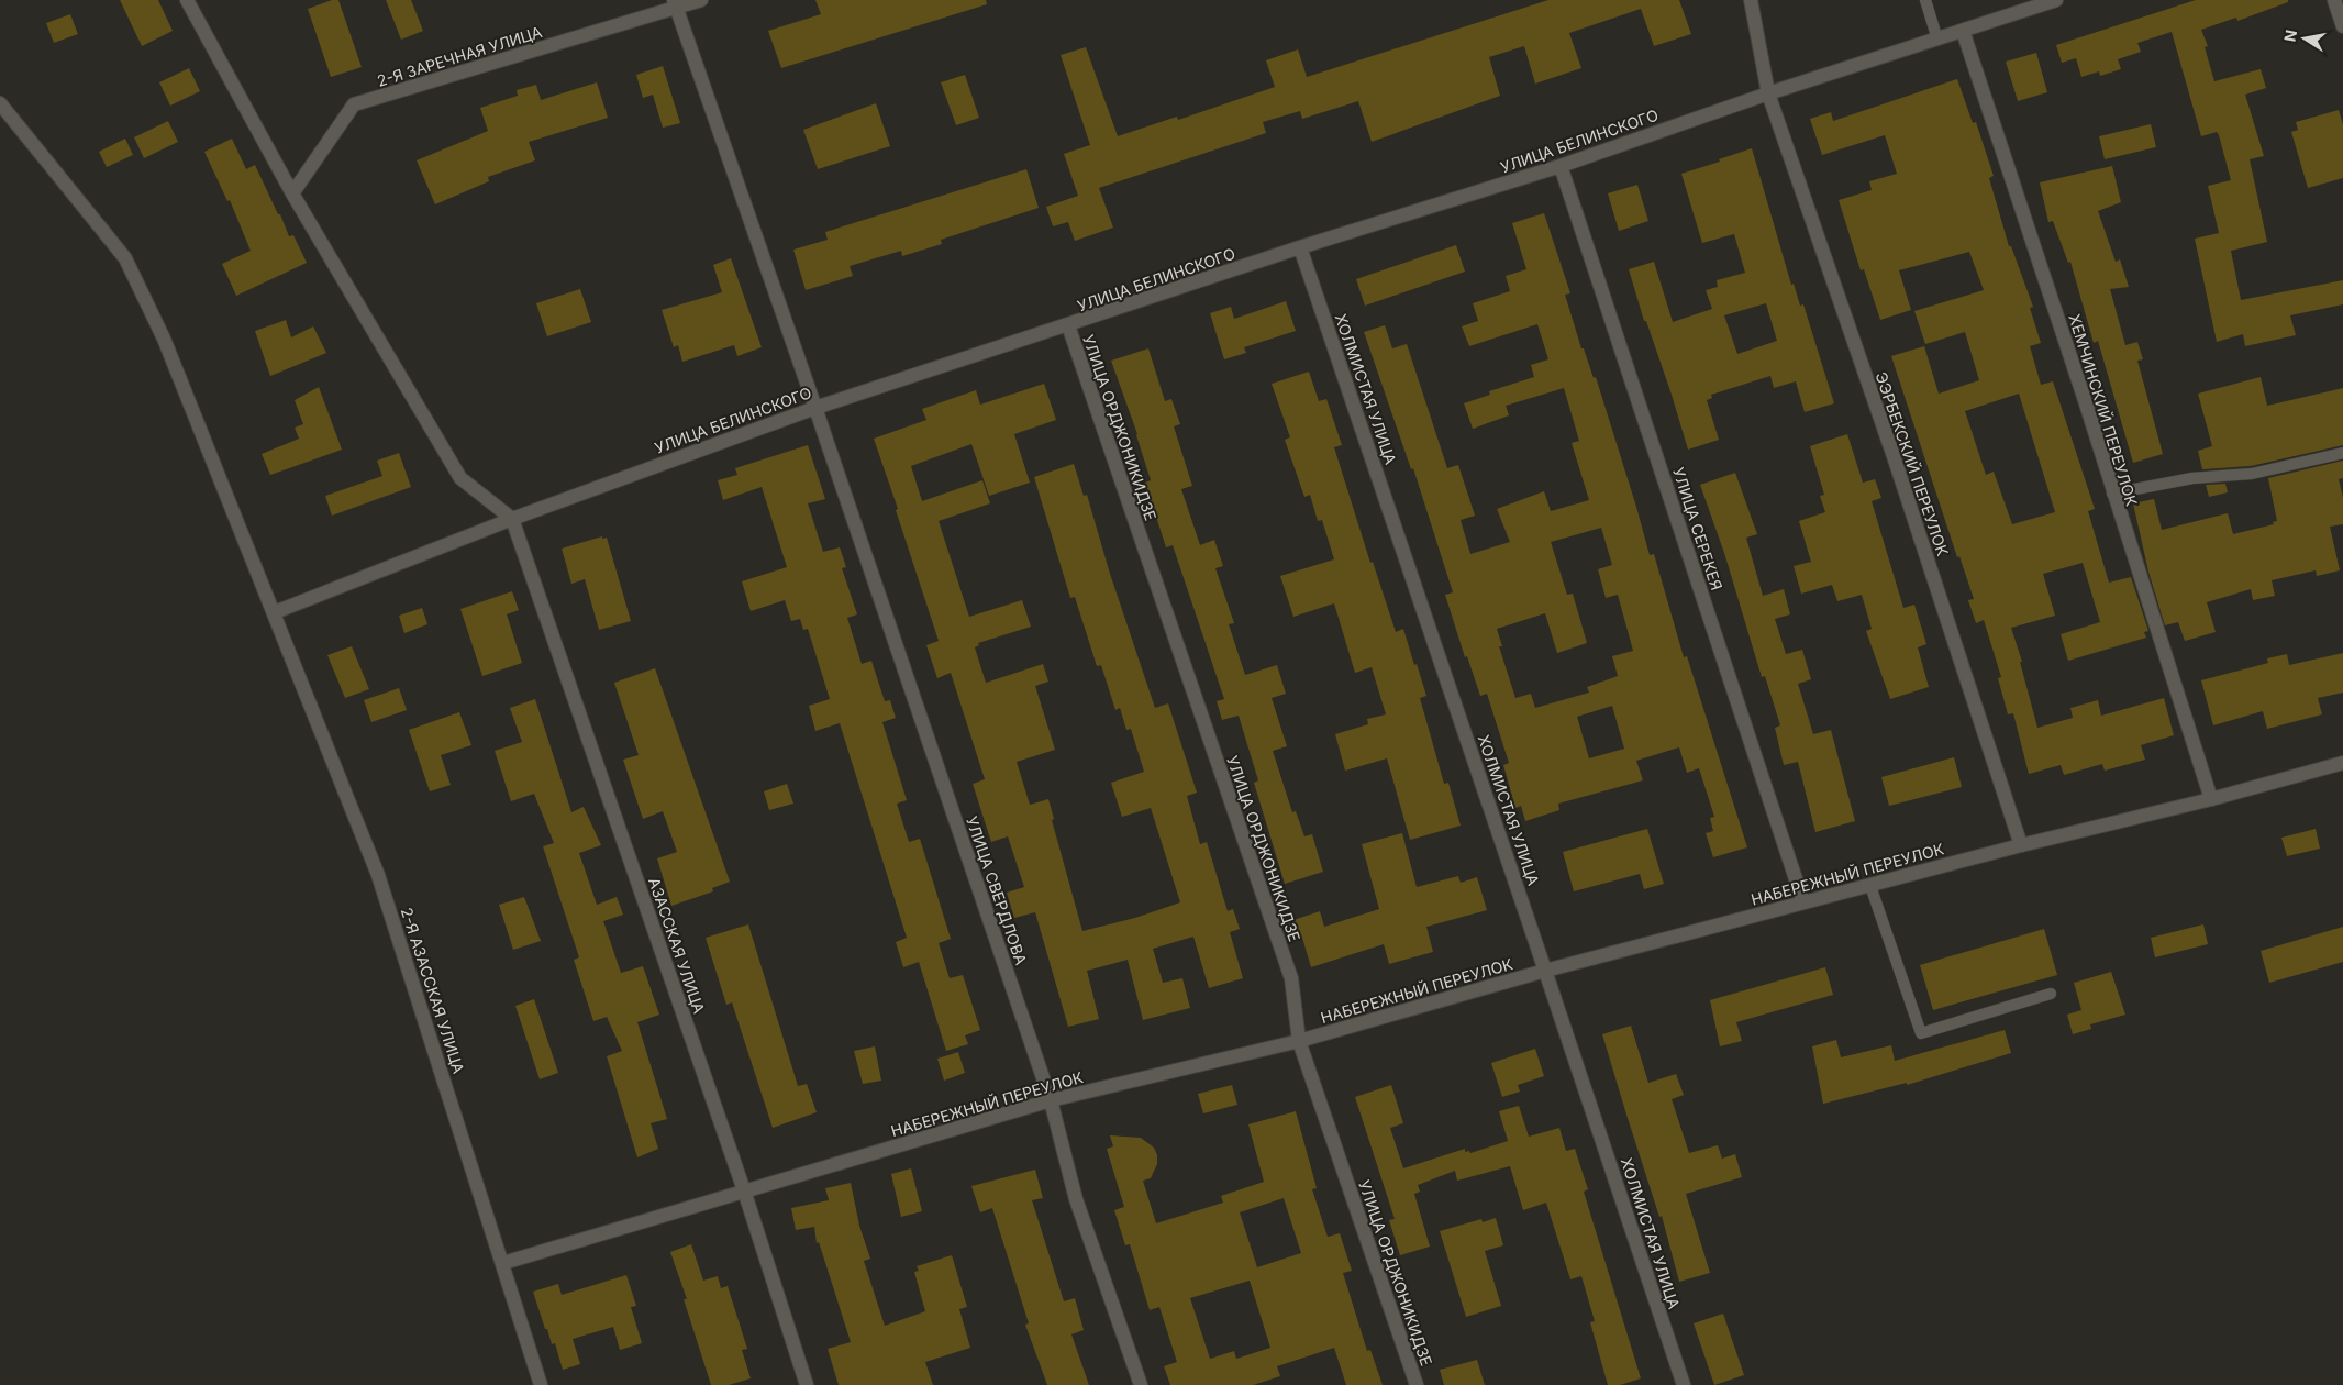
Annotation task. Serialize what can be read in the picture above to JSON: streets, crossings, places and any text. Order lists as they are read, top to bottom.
{
  "streets": {
    "street": [
      "2-Я ЗАРЕЧНАЯ УЛИЦА",
      "УЛИЦА БЕЛИНСКОГО",
      "ХОЛМИСТАЯ УЛИЦА",
      "ХЕМЧИНСКИЙ ПЕРЕУЛОК",
      "УЛИЦА ОРДЖОНИКИДЗЕ",
      "ЭЭРБЕКСКИЙ ПЕРЕУЛОК",
      "УЛИЦА СЕРЕКЕЯ",
      "НАБЕРЕЖНЫЙ ПЕРЕУЛОК",
      "УЛИЦА СВЕРДЛОВА",
      "АЗАССКАЯ УЛИЦА",
      "2-Я АЗАССКАЯ УЛИЦА"
    ]
  },
  "crossings": [
    ["2-Я ЗАРЕЧНАЯ УЛИЦА", "УЛИЦА СВЕРДЛОВА"],
    ["УЛИЦА БЕЛИНСКОГО", "ХОЛМИСТАЯ УЛИЦА"],
    ["УЛИЦА БЕЛИНСКОГО", "ХЕМЧИНСКИЙ ПЕРЕУЛОК"],
    ["УЛИЦА БЕЛИНСКОГО", "УЛИЦА ОРДЖОНИКИДЗЕ"],
    ["УЛИЦА БЕЛИНСКОГО", "ЭЭРБЕКСКИЙ ПЕРЕУЛОК"],
    ["УЛИЦА БЕЛИНСКОГО", "УЛИЦА СЕРЕКЕЯ"],
    ["УЛИЦА БЕЛИНСКОГО", "УЛИЦА СВЕРДЛОВА"],
    ["УЛИЦА БЕЛИНСКОГО", "АЗАССКАЯ УЛИЦА"],
    ["УЛИЦА БЕЛИНСКОГО", "2-Я АЗАССКАЯ УЛИЦА"],
    ["ХОЛМИСТАЯ УЛИЦА", "НАБЕРЕЖНЫЙ ПЕРЕУЛОК"],
    ["ХЕМЧИНСКИЙ ПЕРЕУЛОК", "НАБЕРЕЖНЫЙ ПЕРЕУЛОК"],
    ["УЛИЦА ОРДЖОНИКИДЗЕ", "НАБЕРЕЖНЫЙ ПЕРЕУЛОК"],
    ["ЭЭРБЕКСКИЙ ПЕРЕУЛОК", "НАБЕРЕЖНЫЙ ПЕРЕУЛОК"],
    ["УЛИЦА СЕРЕКЕЯ", "НАБЕРЕЖНЫЙ ПЕРЕУЛОК"],
    ["НАБЕРЕЖНЫЙ ПЕРЕУЛОК", "УЛИЦА СВЕРДЛОВА"],
    ["НАБЕРЕЖНЫЙ ПЕРЕУЛОК", "АЗАССКАЯ УЛИЦА"],
    ["НАБЕРЕЖНЫЙ ПЕРЕУЛОК", "2-Я АЗАССКАЯ УЛИЦА"]
  ],
  "north": "left"
}
